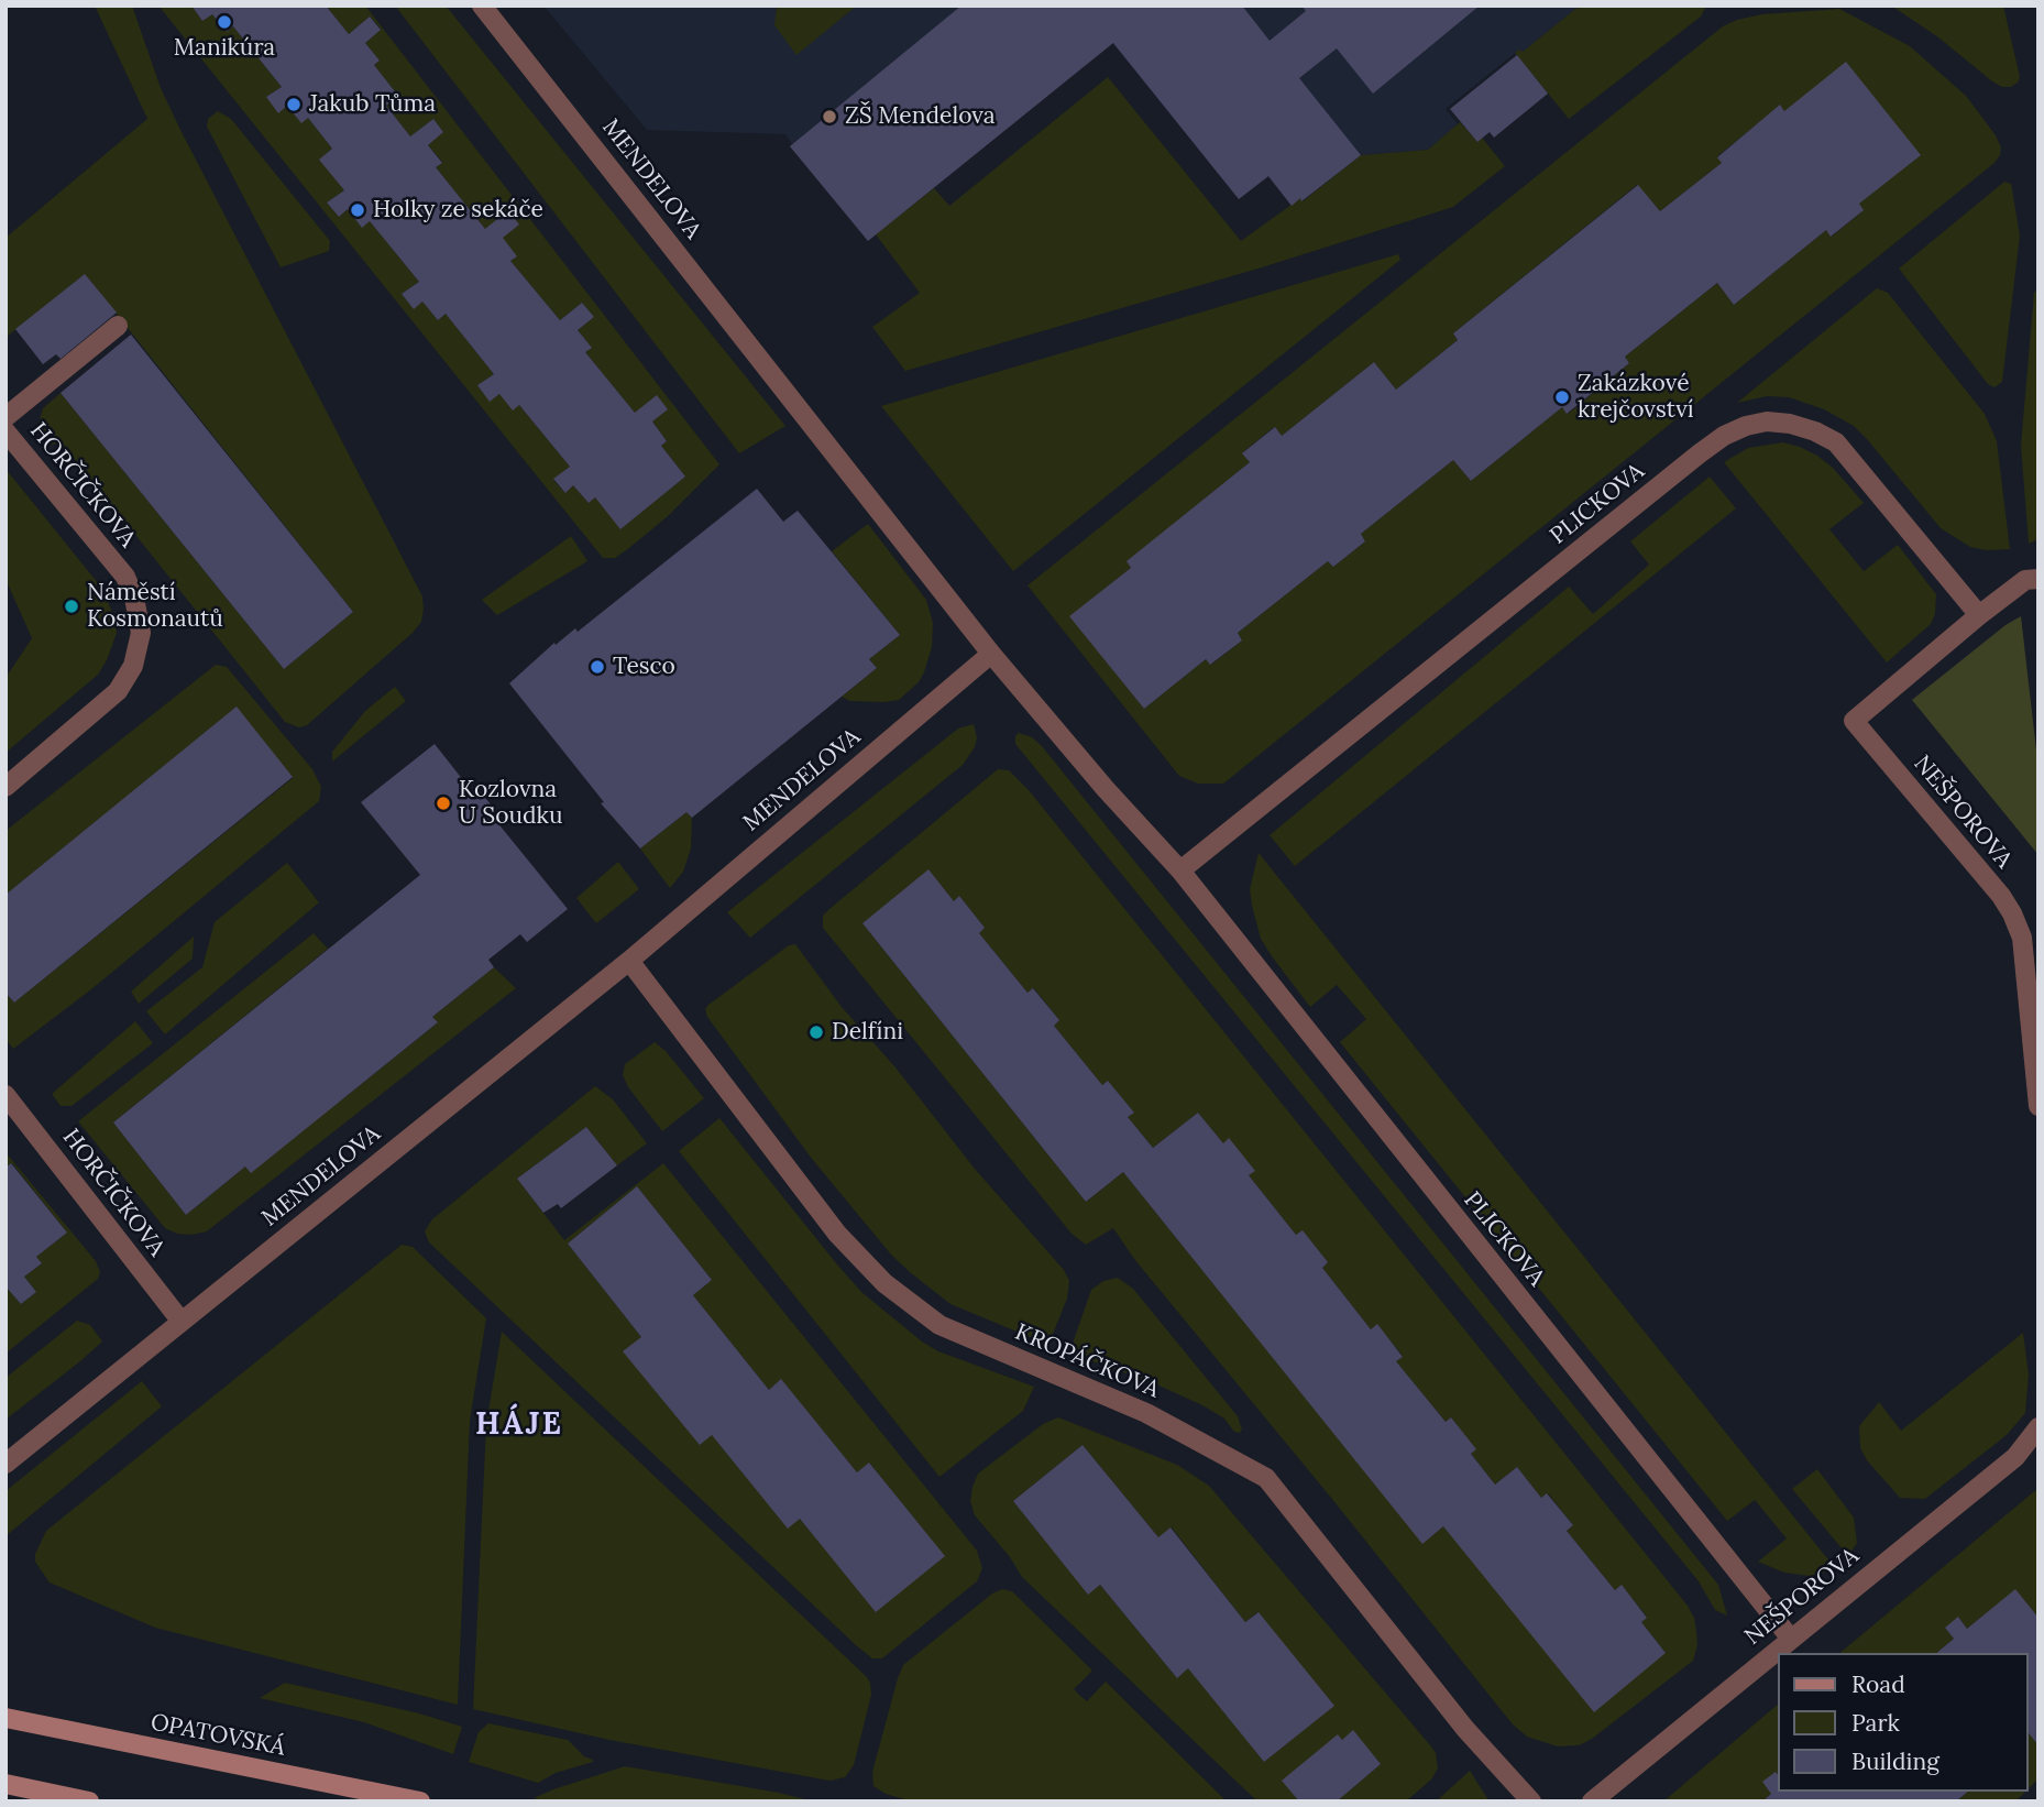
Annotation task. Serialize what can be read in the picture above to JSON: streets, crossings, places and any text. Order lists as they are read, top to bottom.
{
  "streets": {
    "main road": ["OPATOVSKÁ"],
    "street": [
      "MENDELOVA",
      "HORČIČKOVA",
      "PLICKOVA",
      "NEŠPOROVA",
      "KROPÁČKOVA"
    ]
  },
  "crossings": [
    ["MENDELOVA", "HORČIČKOVA"],
    ["MENDELOVA", "PLICKOVA"],
    ["MENDELOVA", "KROPÁČKOVA"],
    ["PLICKOVA", "NEŠPOROVA"]
  ],
  "districts": ["HÁJE"],
  "places": [
    "Manikúra",
    "Jakub Tůma",
    "ZŠ Mendelova",
    "Holky ze sekáče",
    "Zakázkové krejčovství",
    "Náměstí Kosmonautů",
    "Tesco",
    "Kozlovna U Soudku",
    "Delfíni"
  ],
  "legend": ["Road", "Park", "Building"]
}
